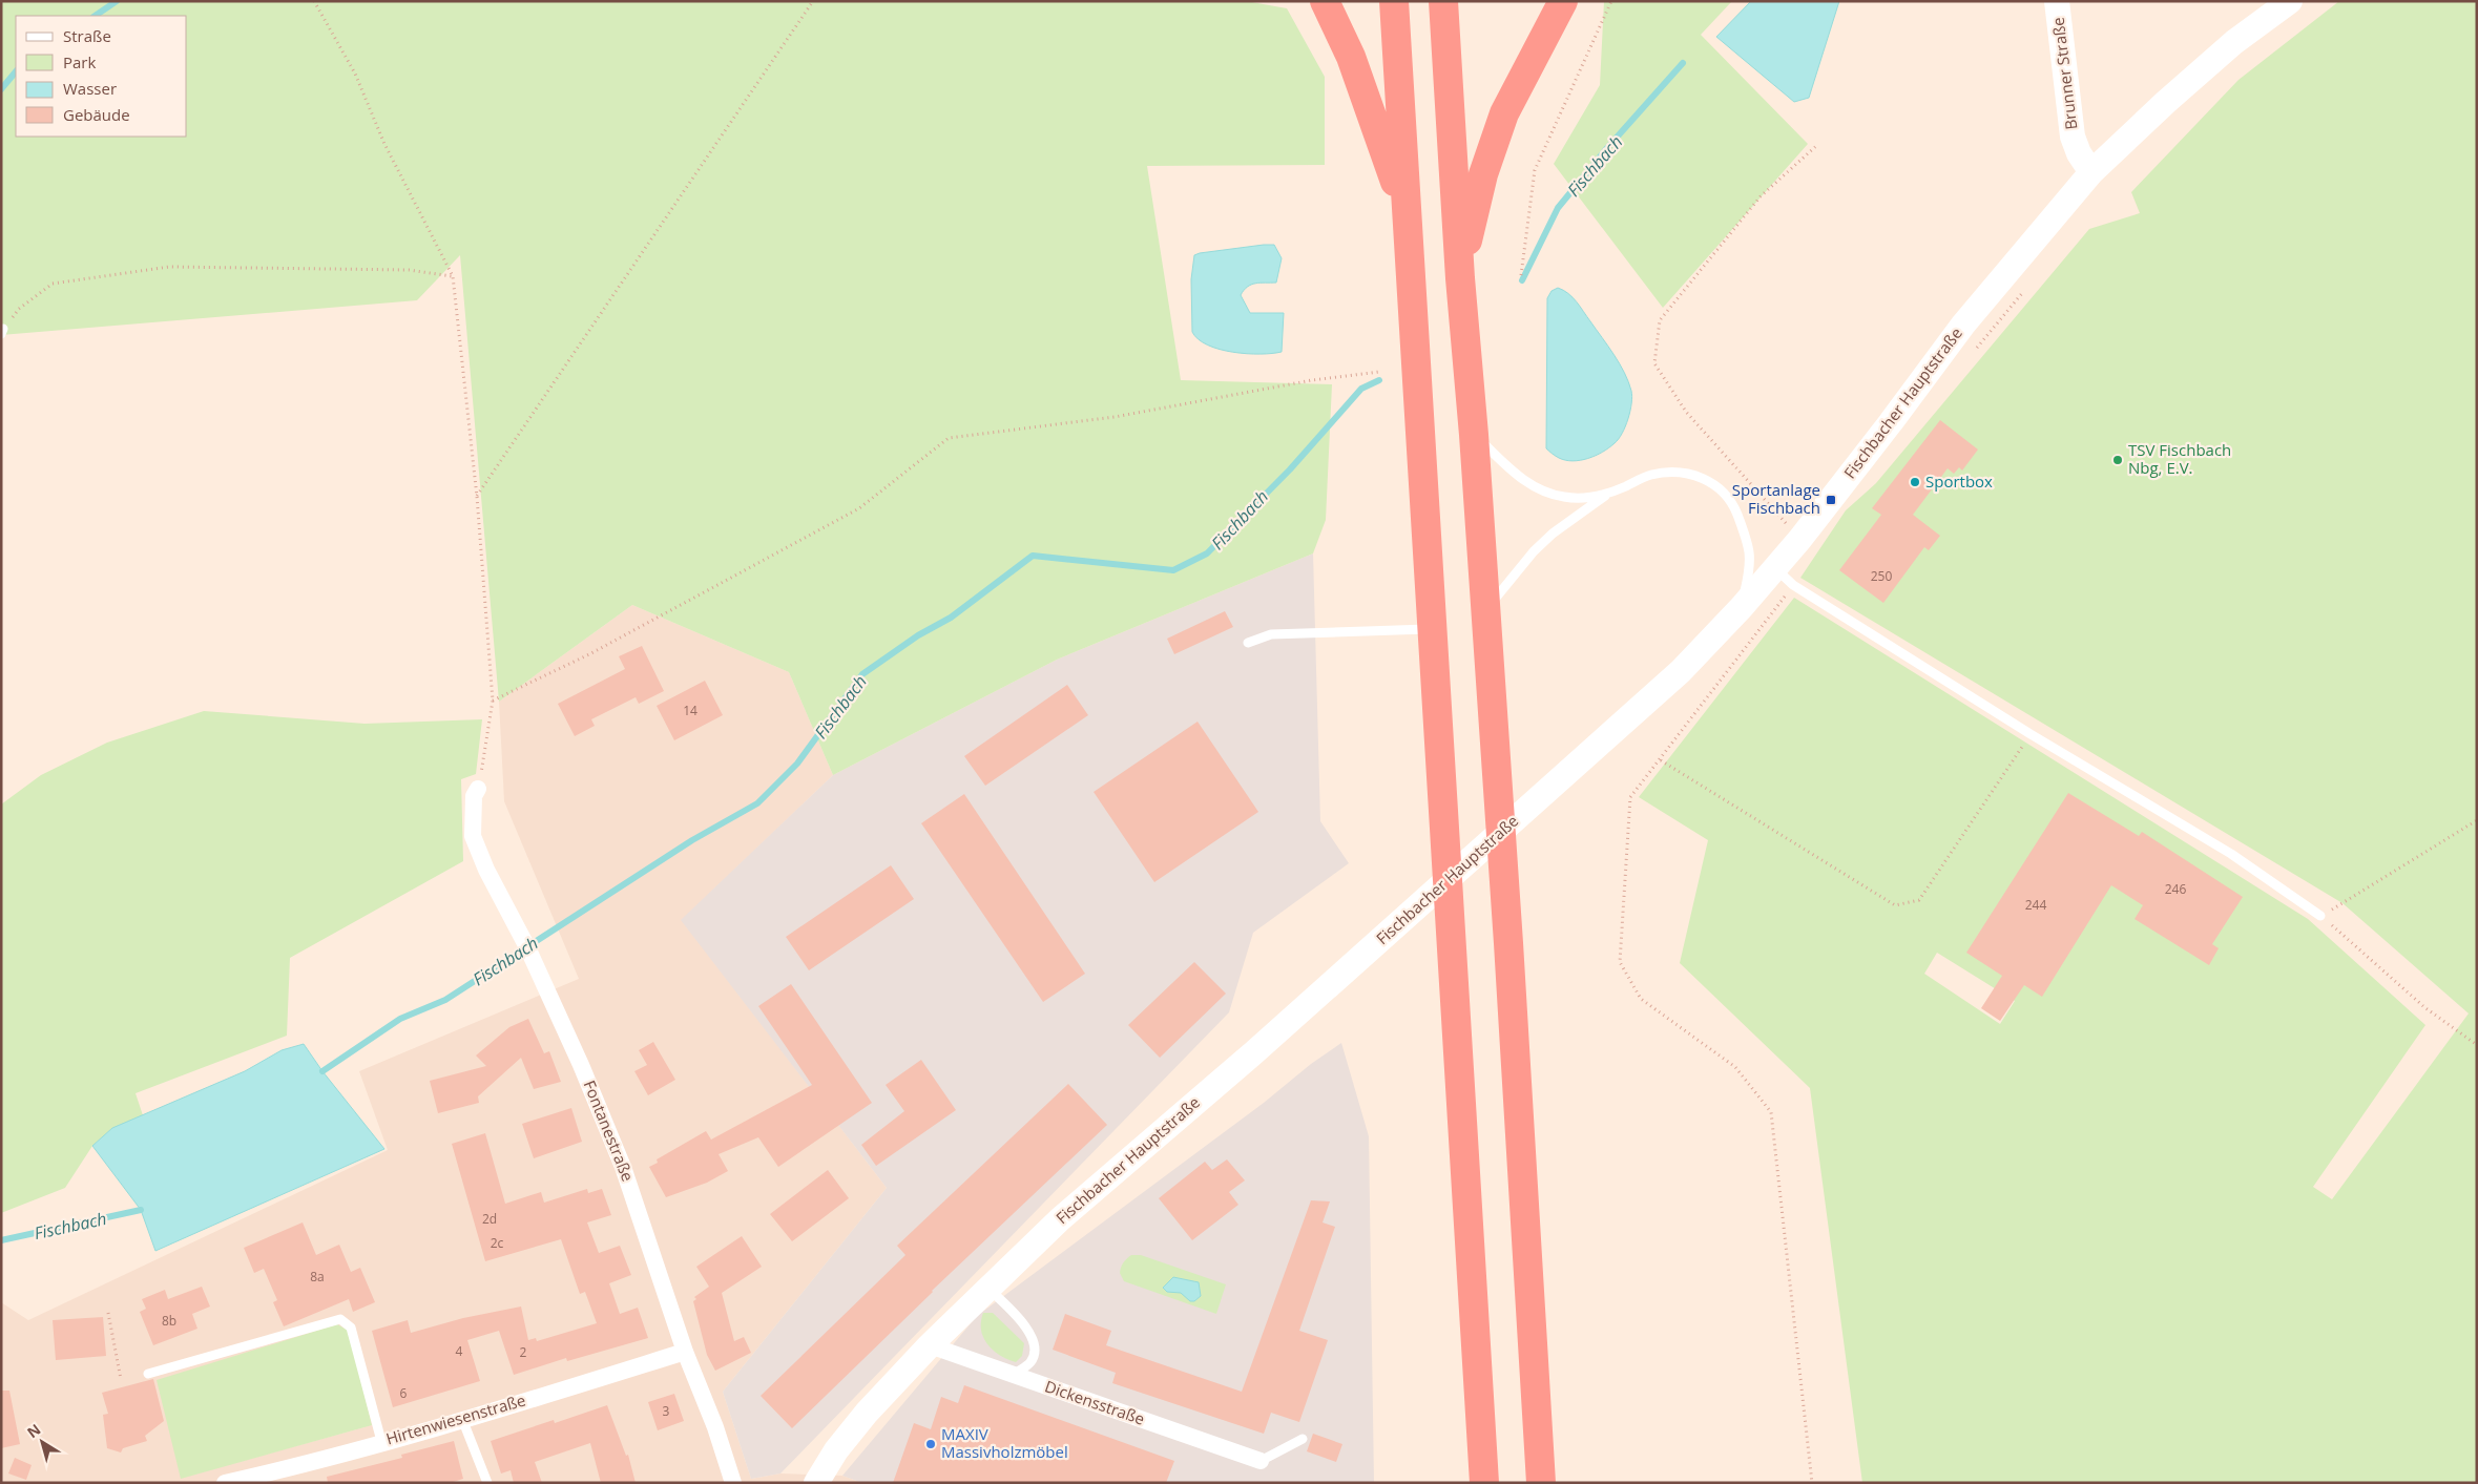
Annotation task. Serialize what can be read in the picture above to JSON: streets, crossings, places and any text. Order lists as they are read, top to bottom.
{
  "streets": {
    "main road": ["Brunner Straße", "Fischbacher Hauptstraße"],
    "street": ["Fontanestraße", "Dickensstraße", "Hirtenwiesenstraße"]
  },
  "crossings": [
    ["Brunner Straße", "Fischbacher Hauptstraße"],
    ["Fischbacher Hauptstraße", "Dickensstraße"],
    ["Fontanestraße", "Hirtenwiesenstraße"]
  ],
  "water": ["Fischbach"],
  "places": {
    "other": ["TSV Fischbach Nbg, E.V.", "Sportbox", "MAXIV Massivholzmöbel"],
    "transit": ["Sportanlage Fischbach"]
  },
  "house_numbers": [
    "250",
    "14",
    "246",
    "244",
    "2d",
    "2c",
    "8a",
    "8b",
    "4",
    "2",
    "6",
    "3"
  ],
  "legend": [
    "Straße",
    "Park",
    "Wasser",
    "Gebäude"
  ],
  "north": "top left"
}
